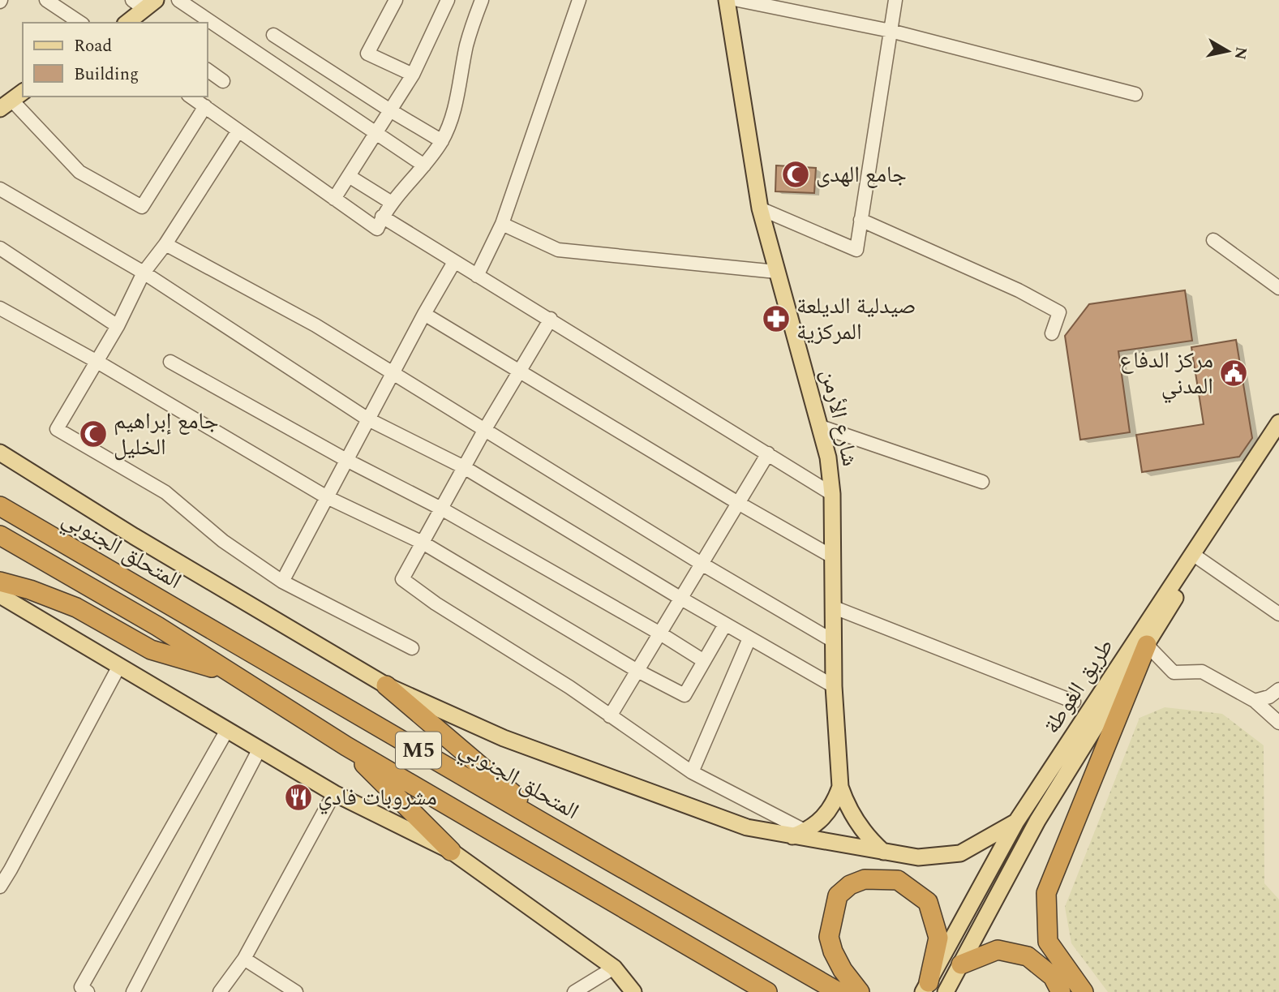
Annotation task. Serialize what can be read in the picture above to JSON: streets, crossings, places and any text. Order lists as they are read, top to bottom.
{
  "streets": {
    "highway": ["المتحلق الجنوبي", "M5"],
    "main road": ["شارع الأرمن", "طريق الغوطة"]
  },
  "places": {
    "mosque": ["جامع الهدى", "جامع إبراهيم الخليل"],
    "pharmacy": ["صيدلية الديلعة المركزية"],
    "public building": ["مركز الدفاع المدني"],
    "restaurant": ["مشروبات فادي"]
  },
  "legend": ["Road", "Building"],
  "north": "right"
}
